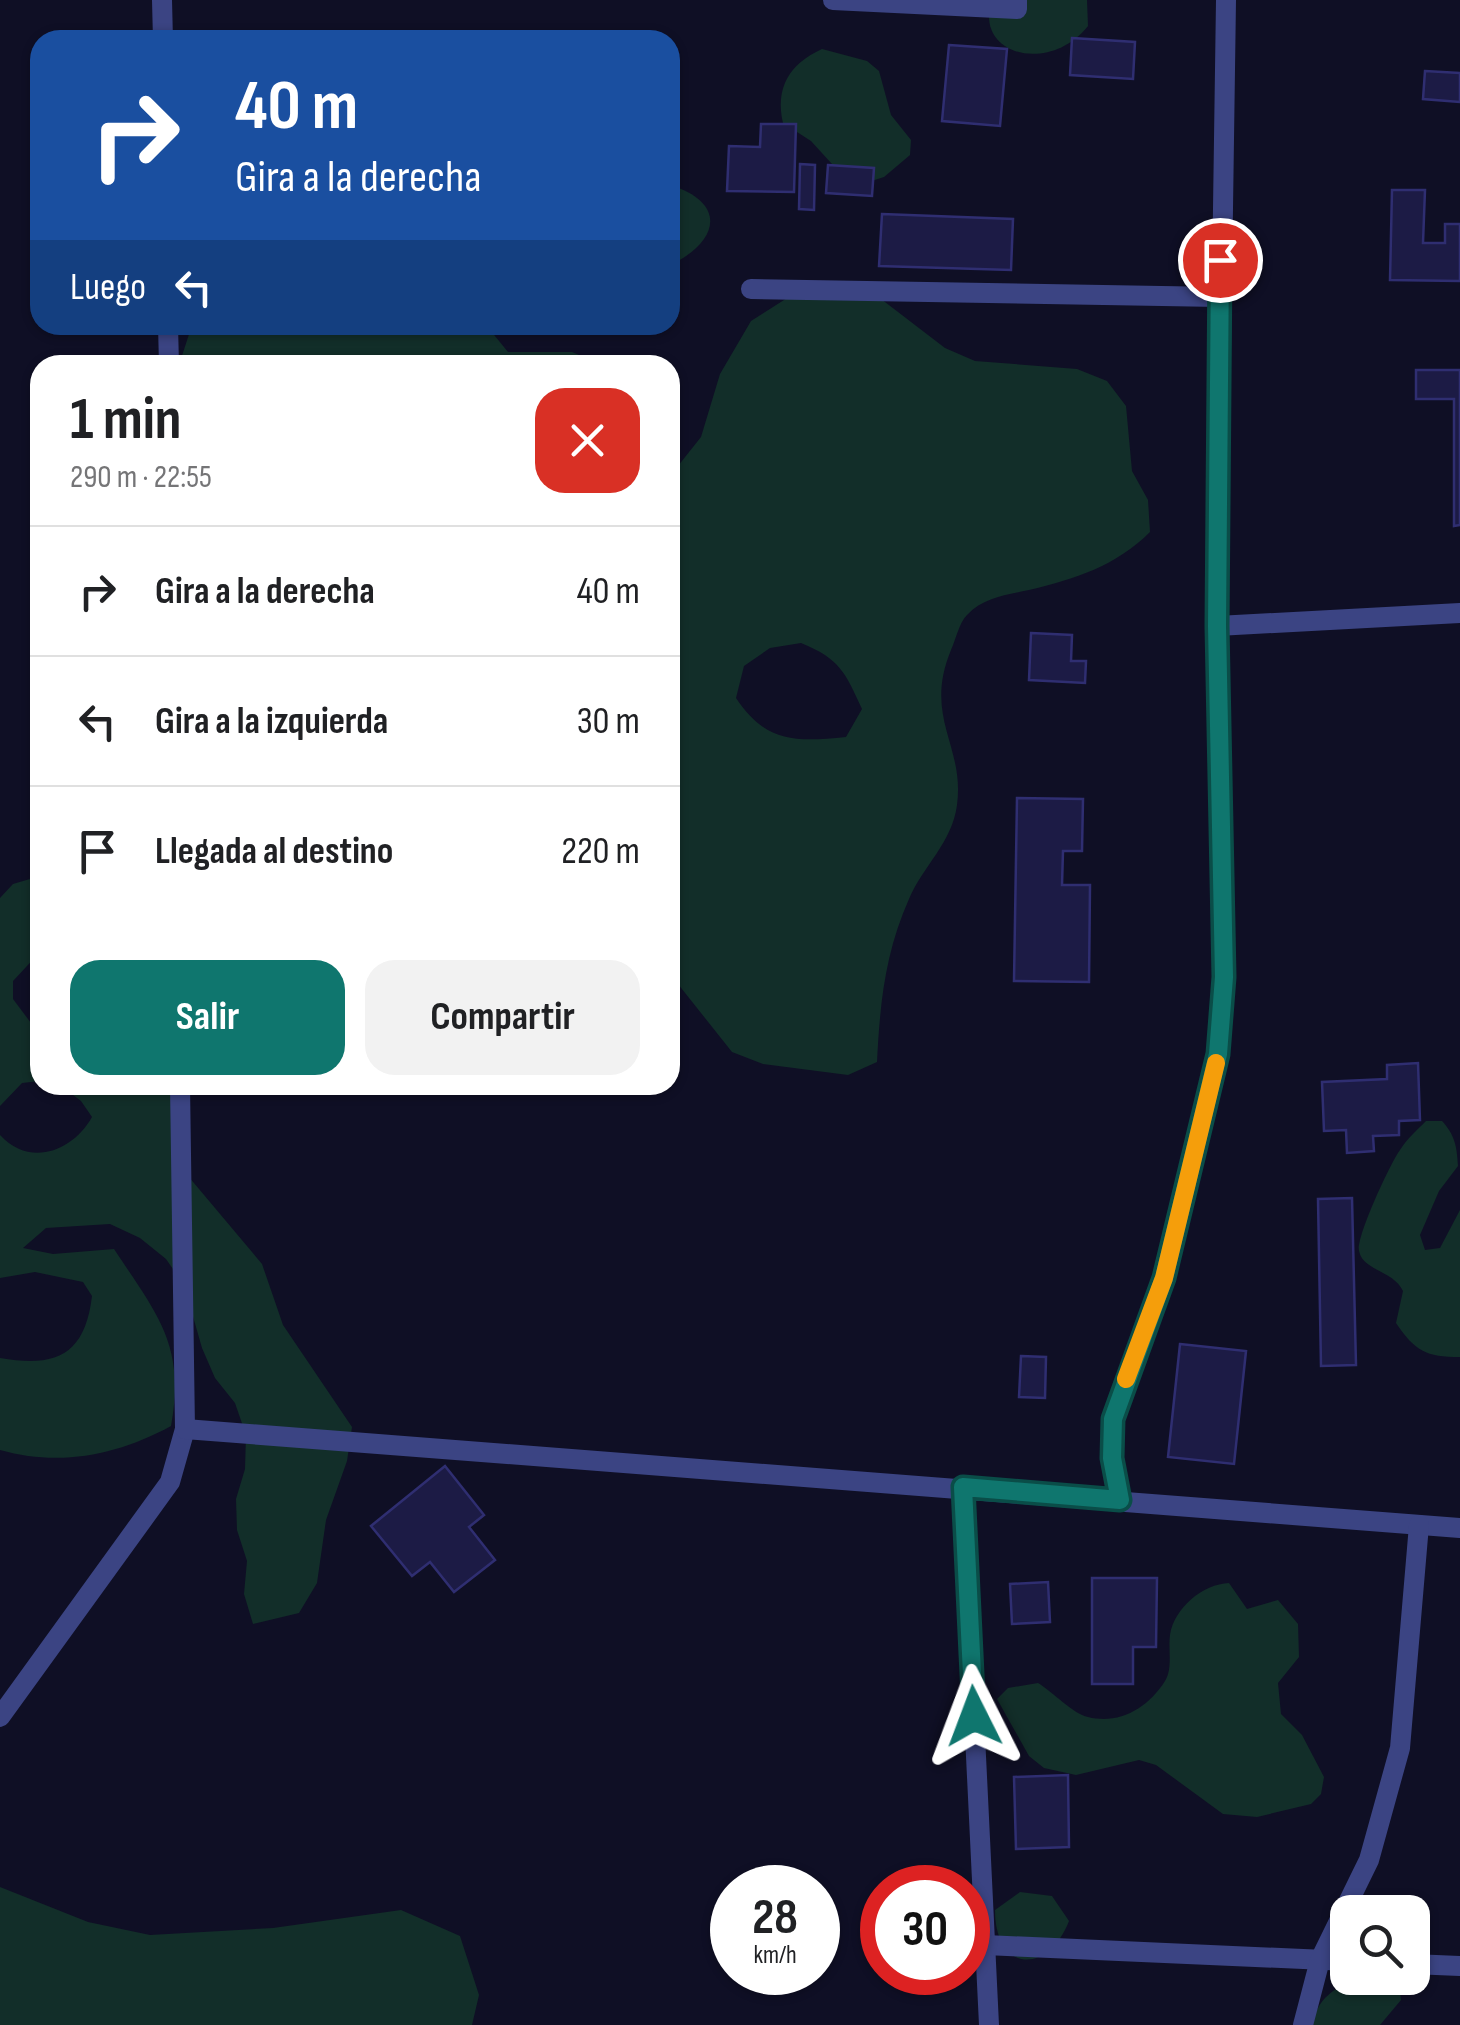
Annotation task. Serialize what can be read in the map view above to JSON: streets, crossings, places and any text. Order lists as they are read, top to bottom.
{
  "page": {
    "turn": ["40 m", "Gira a la derecha"],
    "then": "Luego",
    "heading": ["1 min", "290 m · 22:55"],
    "list": [
      {
        "name": "Gira a la derecha",
        "value": "40 m"
      },
      {
        "name": "Gira a la izquierda",
        "value": "30 m"
      },
      {
        "name": "Llegada al destino",
        "value": "220 m"
      }
    ],
    "buttons": ["Salir", "Compartir"],
    "speed": "28 km/h",
    "limit": "30"
  }
}
